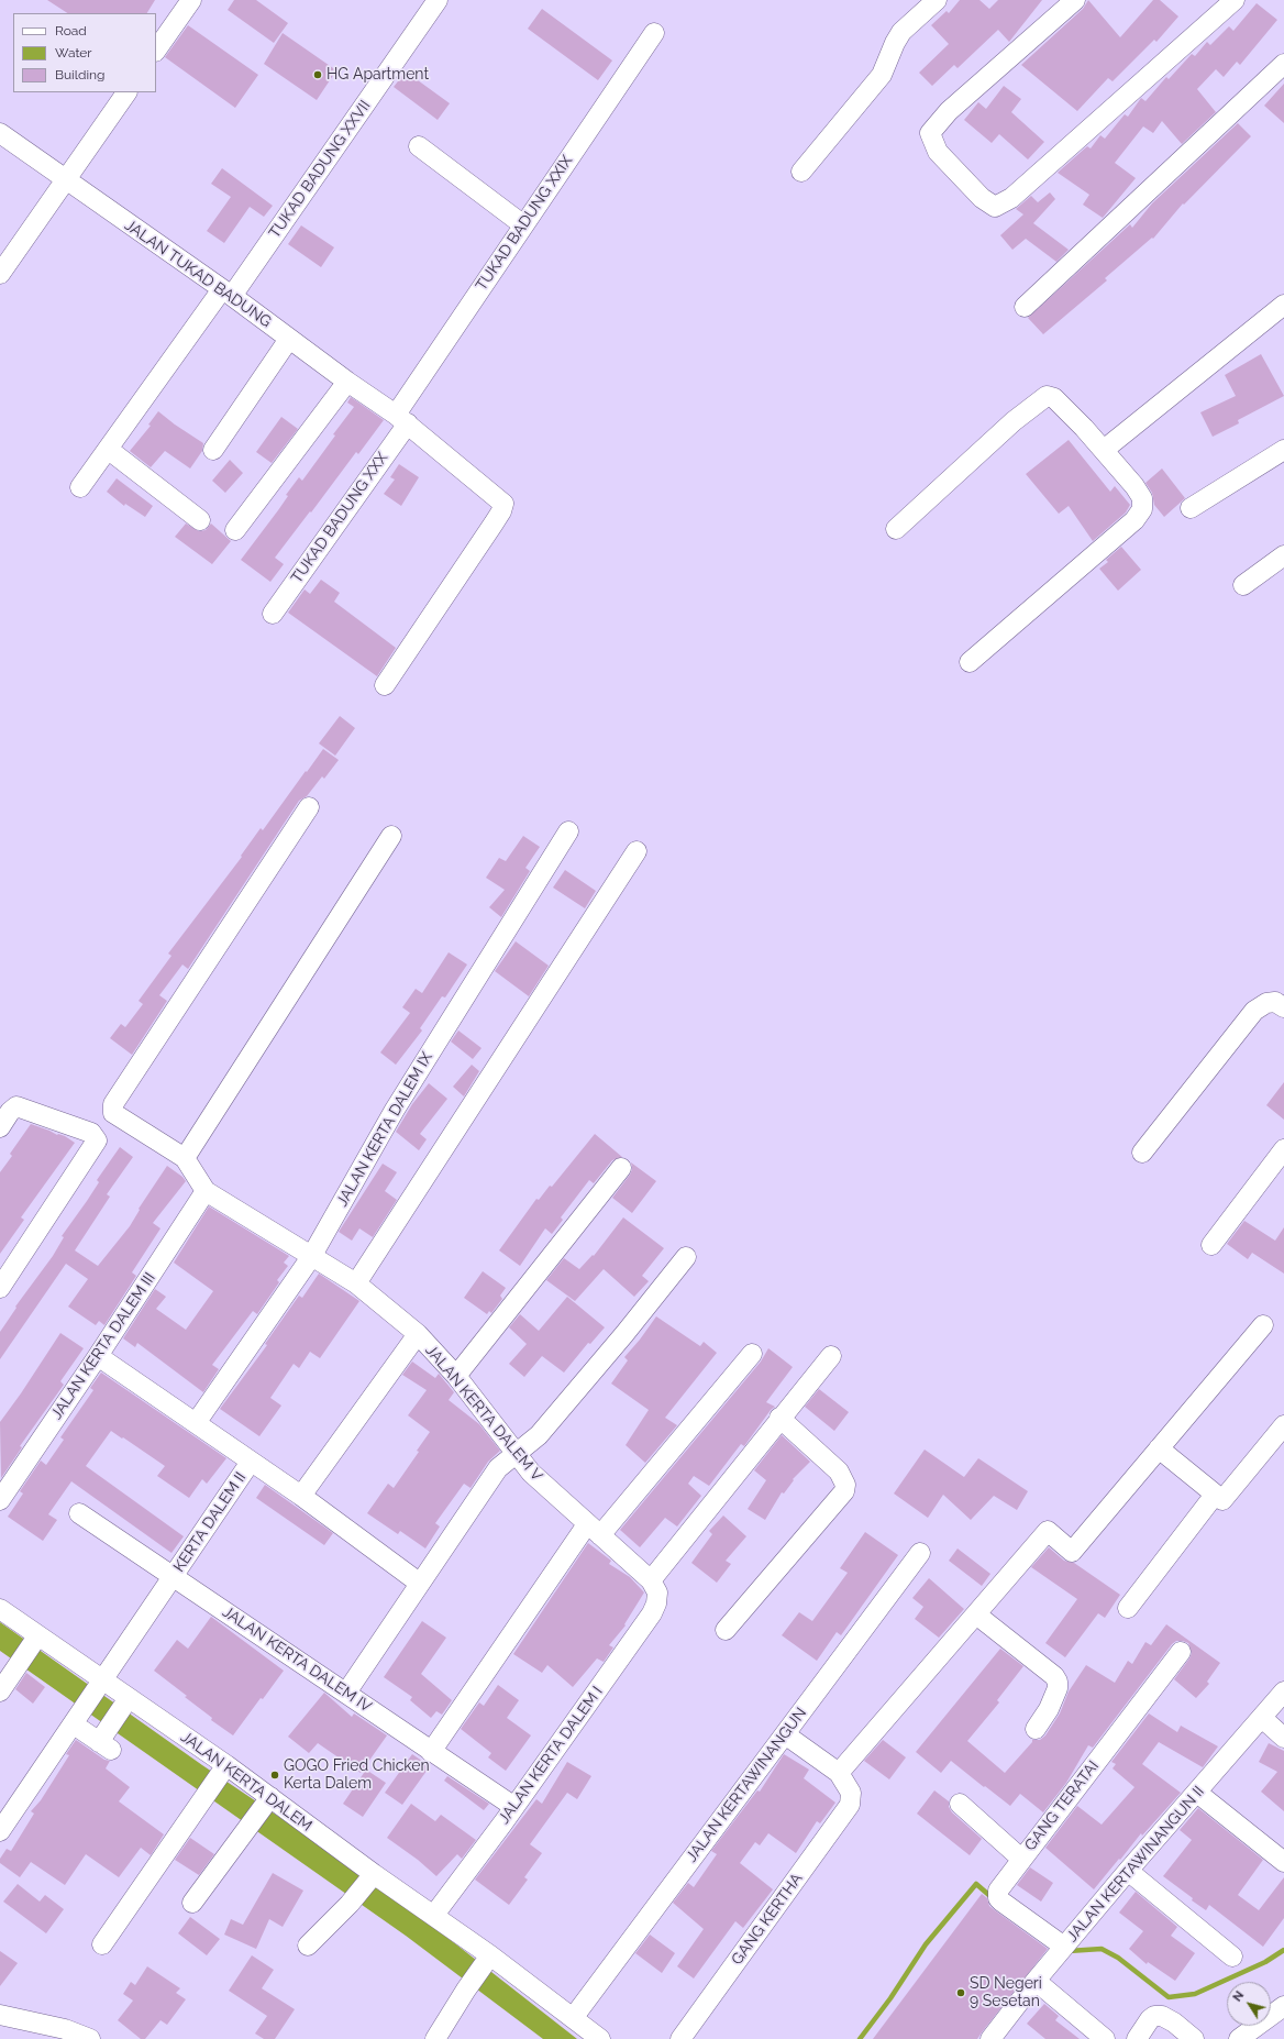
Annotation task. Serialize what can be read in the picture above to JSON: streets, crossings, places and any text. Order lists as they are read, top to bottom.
{
  "streets": {
    "street": [
      "TUKAD BADUNG XXVII",
      "TUKAD BADUNG XXIX",
      "JALAN TUKAD BADUNG",
      "TUKAD BADUNG XXX",
      "JALAN KERTA DALEM IX",
      "JALAN KERTA DALEM III",
      "JALAN KERTA DALEM V",
      "KERTA DALEM II",
      "JALAN KERTA DALEM IV",
      "JALAN KERTA DALEM I",
      "JALAN KERTA DALEM",
      "JALAN KERTAWINANGUN",
      "GANG TERATAI",
      "JALAN KERTAWINANGUN II",
      "GANG KERTHA"
    ]
  },
  "crossings": [
    ["TUKAD BADUNG XXVII", "JALAN TUKAD BADUNG"],
    ["TUKAD BADUNG XXIX", "JALAN TUKAD BADUNG"],
    ["TUKAD BADUNG XXIX", "TUKAD BADUNG XXX"],
    ["JALAN TUKAD BADUNG", "TUKAD BADUNG XXX"],
    ["JALAN KERTA DALEM IX", "JALAN KERTA DALEM V"],
    ["JALAN KERTA DALEM III", "JALAN KERTA DALEM V"],
    ["JALAN KERTA DALEM V", "JALAN KERTA DALEM I"],
    ["KERTA DALEM II", "JALAN KERTA DALEM IV"],
    ["KERTA DALEM II", "JALAN KERTA DALEM"],
    ["JALAN KERTA DALEM IV", "JALAN KERTA DALEM I"],
    ["JALAN KERTA DALEM I", "JALAN KERTA DALEM"],
    ["JALAN KERTA DALEM", "JALAN KERTAWINANGUN"],
    ["GANG TERATAI", "JALAN KERTAWINANGUN II"]
  ],
  "places": ["HG Apartment", "GOGO Fried Chicken Kerta Dalem", "SD Negeri 9 Sesetan"],
  "legend": ["Road", "Water", "Building"],
  "north": "top left"
}
